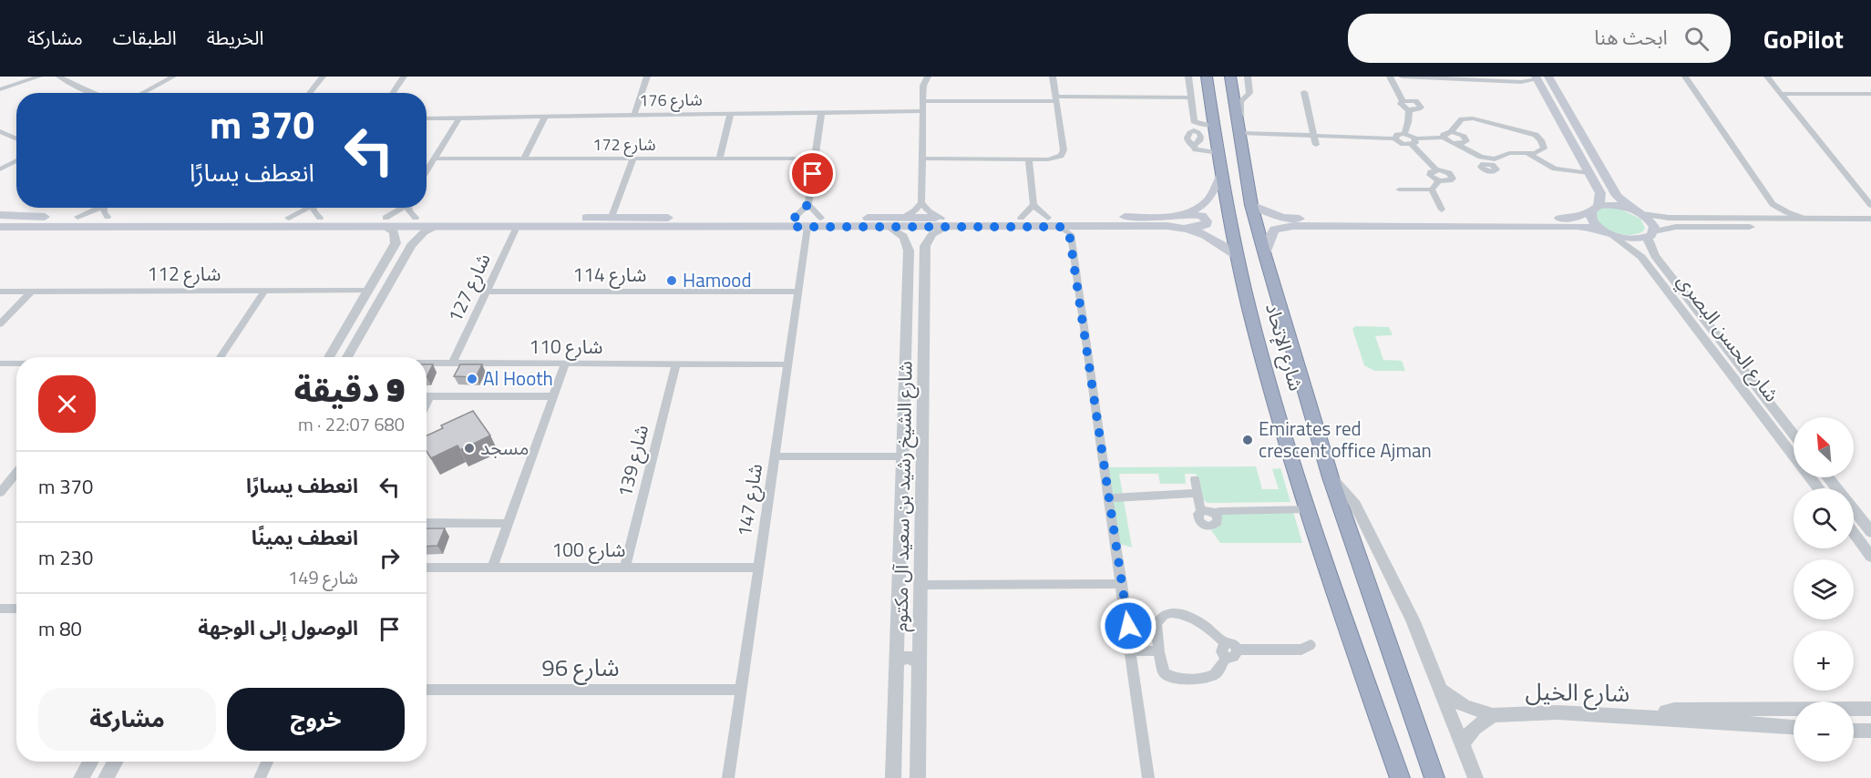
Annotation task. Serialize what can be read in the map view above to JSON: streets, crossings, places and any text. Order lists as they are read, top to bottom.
{
  "streets": {
    "highway": ["شارع الإتحاد"],
    "street": [
      "شارع 176",
      "شارع 172",
      "شارع 112",
      "شارع 114",
      "شارع 127",
      "شارع الحسن البصري",
      "شارع 110",
      "شارع 139",
      "شارع الشيخ رشيد بن سعيد آل مكتوم",
      "شارع 147",
      "شارع 100",
      "شارع 96",
      "شارع الخيل"
    ]
  },
  "crossings": [
    ["شارع 114", "شارع 127"],
    ["شارع 114", "شارع 147"],
    ["شارع 127", "شارع 110"],
    ["شارع 110", "شارع 139"],
    ["شارع 110", "شارع 147"],
    ["شارع الإتحاد", "شارع الخيل"],
    ["شارع 139", "شارع 100"],
    ["شارع 147", "شارع 100"],
    ["شارع 147", "شارع 96"]
  ],
  "places": [
    "Hamood",
    "Al Hooth",
    "Emirates red crescent office Ajman",
    "مسجد"
  ],
  "north": "top left",
  "page": {
    "header": "GoPilot",
    "search": "ابحث هنا",
    "nav": ["الخريطة", "الطبقات", "مشاركة"],
    "turn": ["370 m", "انعطف يسارًا"],
    "heading": ["9 دقيقة", "680 m · 22:07"],
    "map_buttons": ["+", "−"],
    "list": [
      {
        "name": "انعطف يسارًا",
        "value": "370 m"
      },
      {
        "name": "انعطف يمينًا",
        "note": "شارع 149",
        "value": "230 m"
      },
      {
        "name": "الوصول إلى الوجهة",
        "value": "80 m"
      }
    ],
    "buttons": ["خروج", "مشاركة"]
  }
}
